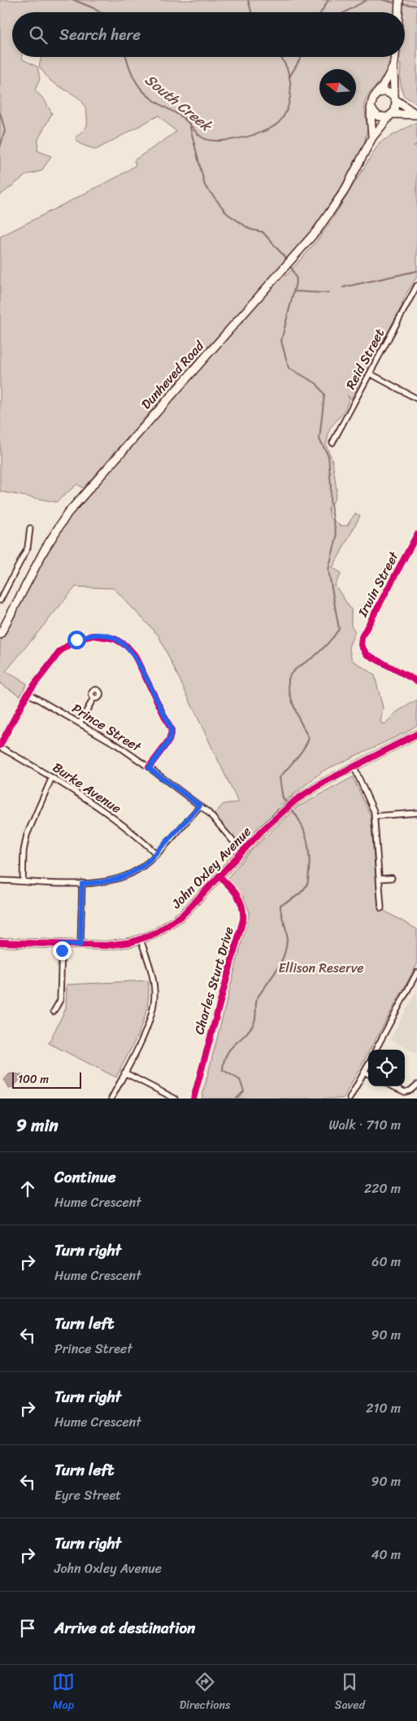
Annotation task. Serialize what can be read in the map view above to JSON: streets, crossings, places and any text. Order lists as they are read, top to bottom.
{
  "streets": {
    "main road": ["Dunheved Road", "John Oxley Avenue"],
    "street": [
      "Reid Street",
      "Irwin Street",
      "Prince Street",
      "Burke Avenue",
      "Charles Sturt Drive"
    ]
  },
  "crossings": [
    ["Prince Street", "John Oxley Avenue"],
    ["John Oxley Avenue", "Charles Sturt Drive"]
  ],
  "water": ["South Creek"],
  "parks": ["Ellison Reserve"],
  "scale_bar": "100 m",
  "north": "left",
  "page": {
    "search": "Search here",
    "scale": "100 m",
    "heading": ["9 min", "Walk · 710 m"],
    "list": [
      ["Continue", "Hume Crescent", "220 m"],
      ["Turn right", "Hume Crescent", "60 m"],
      ["Turn left", "Prince Street", "90 m"],
      ["Turn right", "Hume Crescent", "210 m"],
      ["Turn left", "Eyre Street", "90 m"],
      ["Turn right", "John Oxley Avenue", "40 m"],
      "Arrive at destination"
    ],
    "nav": ["Map", "Directions", "Saved"]
  }
}
